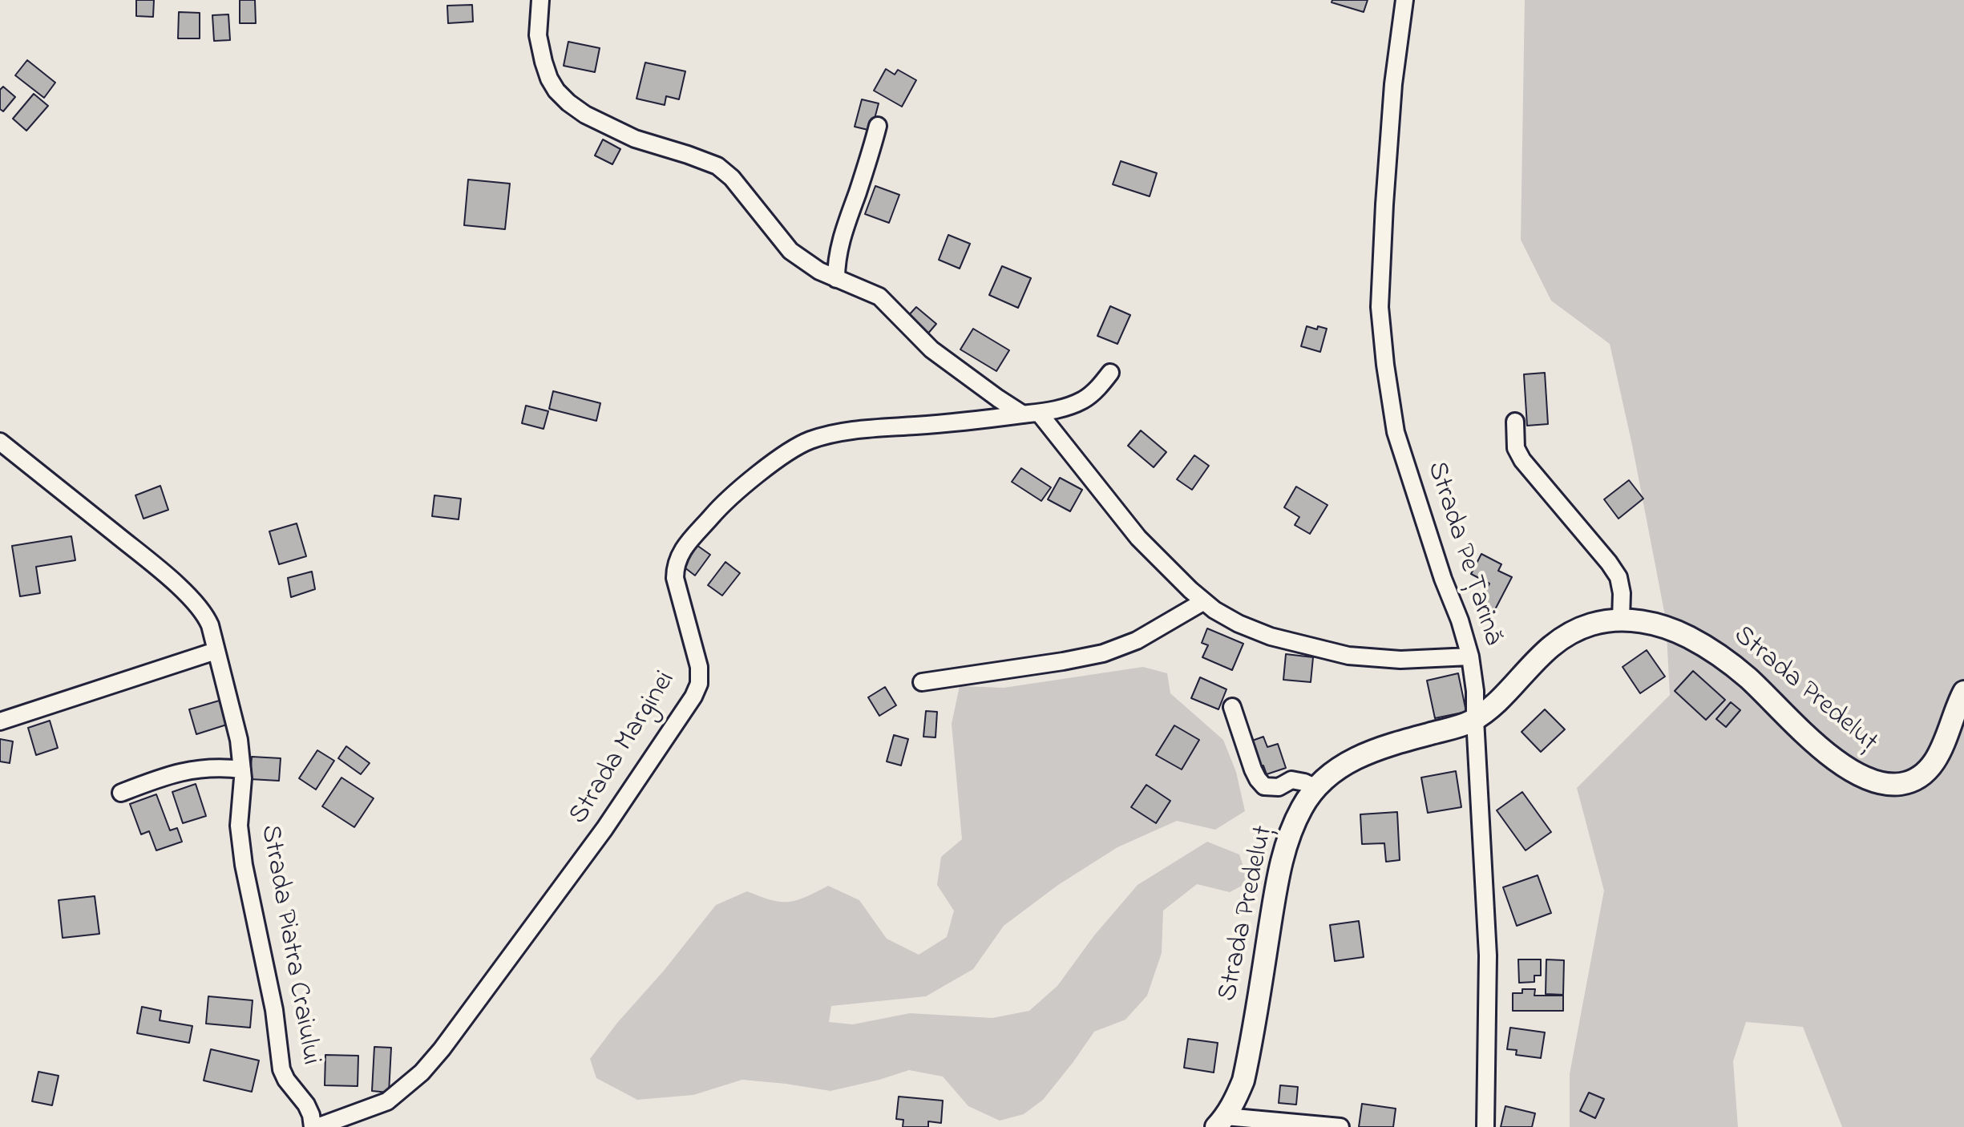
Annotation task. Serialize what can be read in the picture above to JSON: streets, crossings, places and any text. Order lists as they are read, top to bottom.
{
  "streets": {
    "main road": ["Strada Predeluț"],
    "street": ["Strada Pe Țarină", "Strada Marginei", "Strada Piatra Craiului"]
  },
  "crossings": [
    ["Strada Pe Țarină", "Strada Predeluț"],
    ["Strada Marginei", "Strada Piatra Craiului"]
  ]
}
